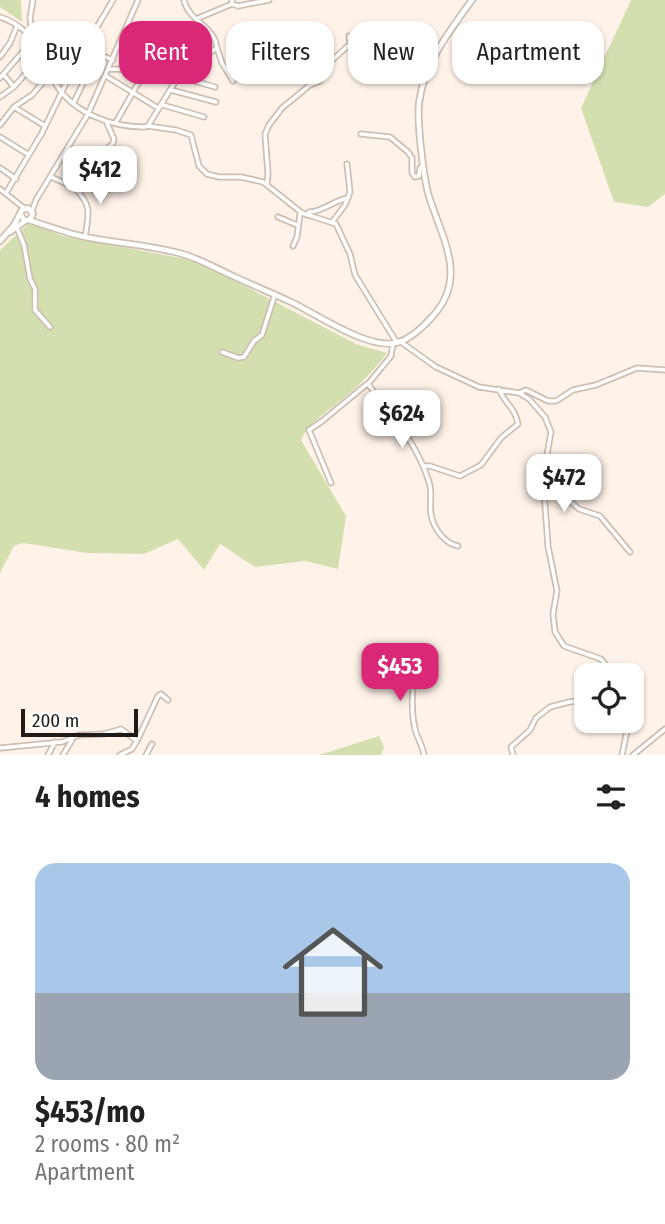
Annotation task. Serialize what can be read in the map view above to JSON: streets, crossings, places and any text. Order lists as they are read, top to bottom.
{
  "scale_bar": "200 m",
  "page": {
    "chip": [
      "Buy",
      "Rent",
      "Filters",
      "New",
      "Apartment"
    ],
    "price": [
      "$412",
      "$624",
      "$472",
      "$453"
    ],
    "scale": "200 m",
    "heading": "4 homes",
    "list": [
      {
        "name": "$453/mo",
        "note": "2 rooms · 80 m² · Apartment"
      }
    ]
  }
}
